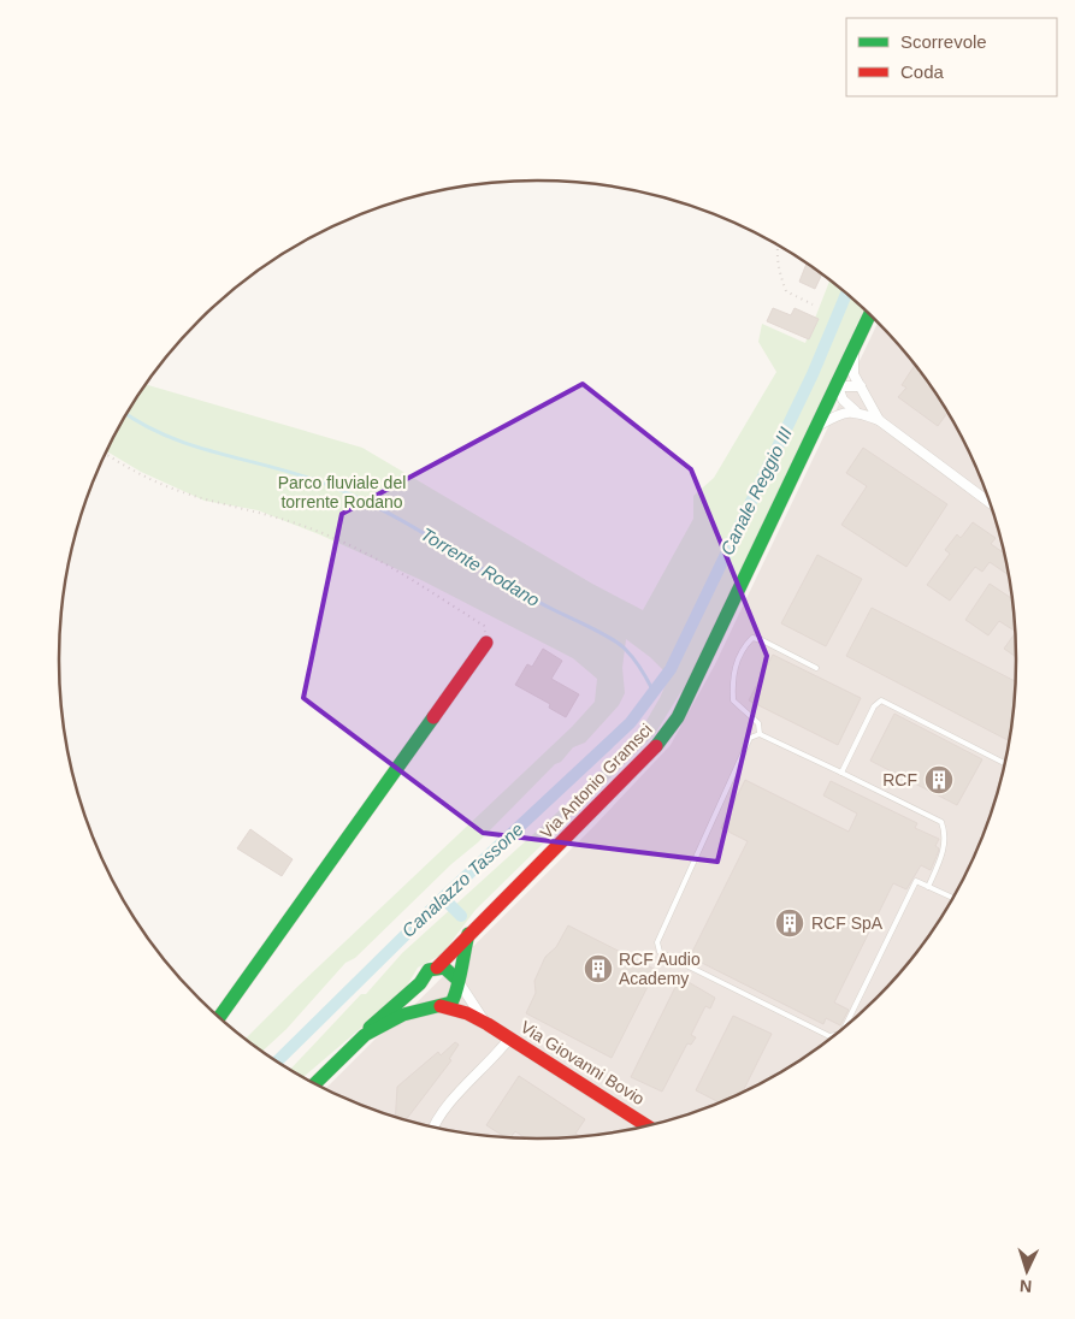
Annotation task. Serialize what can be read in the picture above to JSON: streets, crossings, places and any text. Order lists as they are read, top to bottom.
{
  "streets": {
    "street": ["Via Antonio Gramsci", "Via Giovanni Bovio"]
  },
  "crossings": [
    ["Via Antonio Gramsci", "Via Giovanni Bovio"]
  ],
  "water": ["Canale Reggio III", "Torrente Rodano", "Canalazzo Tassone"],
  "parks": ["Parco fluviale del torrente Rodano"],
  "places": {
    "building": ["RCF", "RCF SpA", "RCF Audio Academy"]
  },
  "legend": ["Scorrevole", "Coda"],
  "north": "bottom"
}
